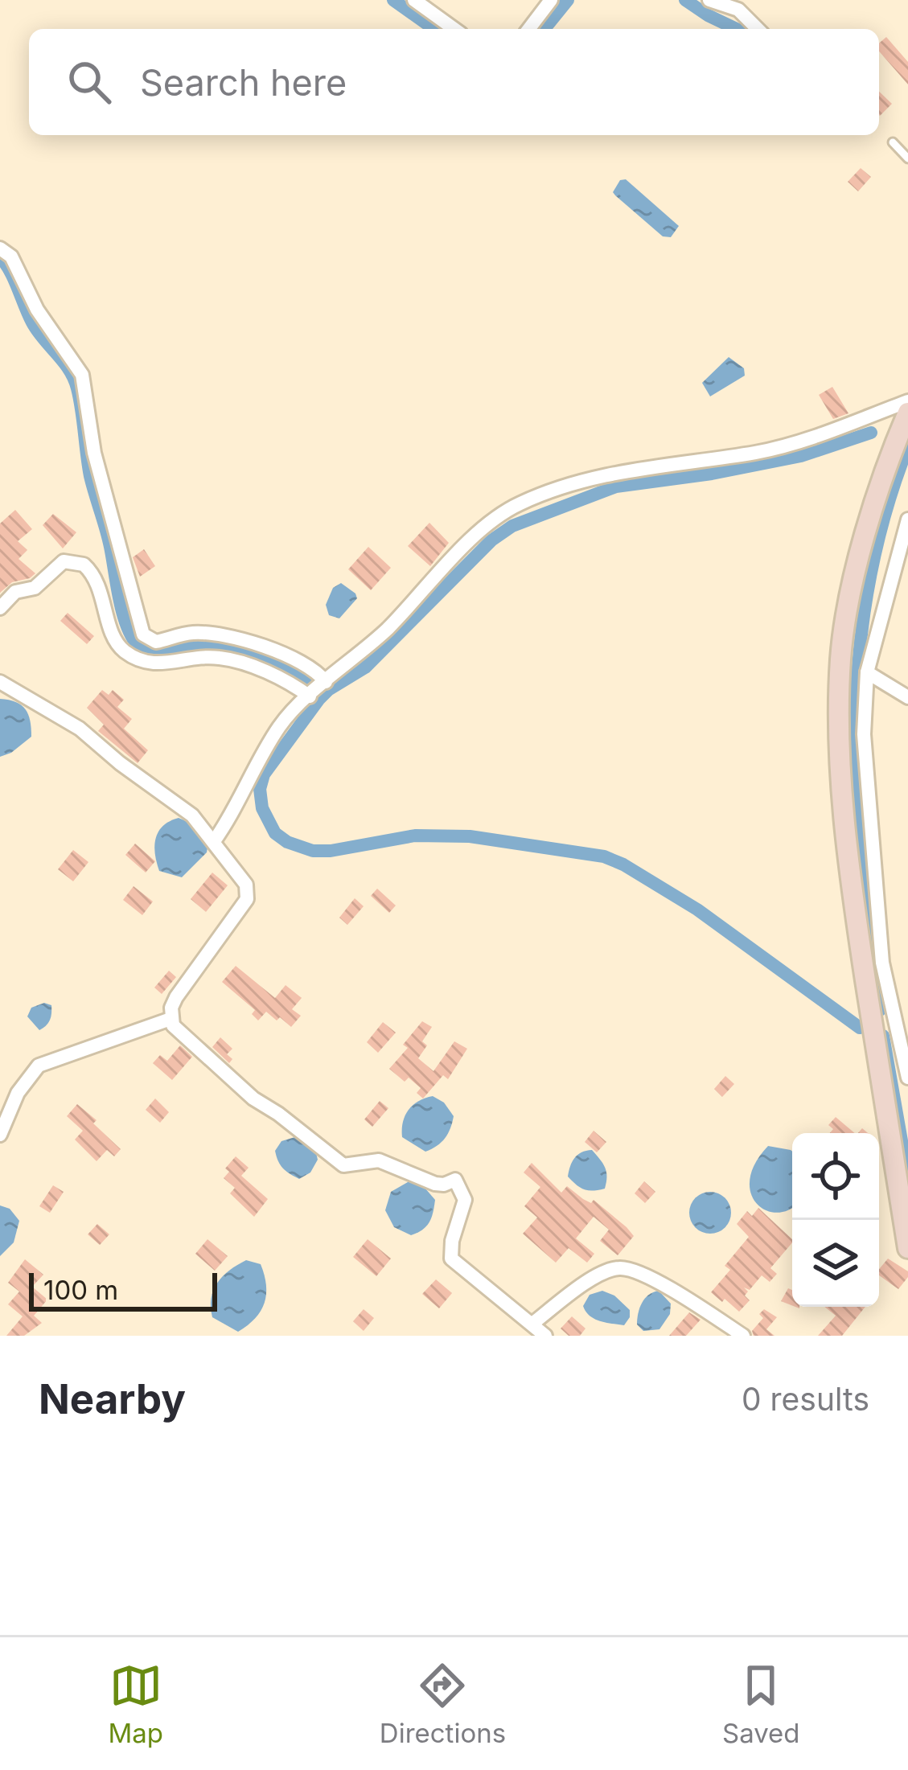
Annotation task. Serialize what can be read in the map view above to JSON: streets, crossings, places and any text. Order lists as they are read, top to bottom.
{
  "scale_bar": "100 m",
  "page": {
    "search": "Search here",
    "scale": "100 m",
    "heading": ["Nearby", "0 results"],
    "nav": ["Map", "Directions", "Saved"]
  }
}
